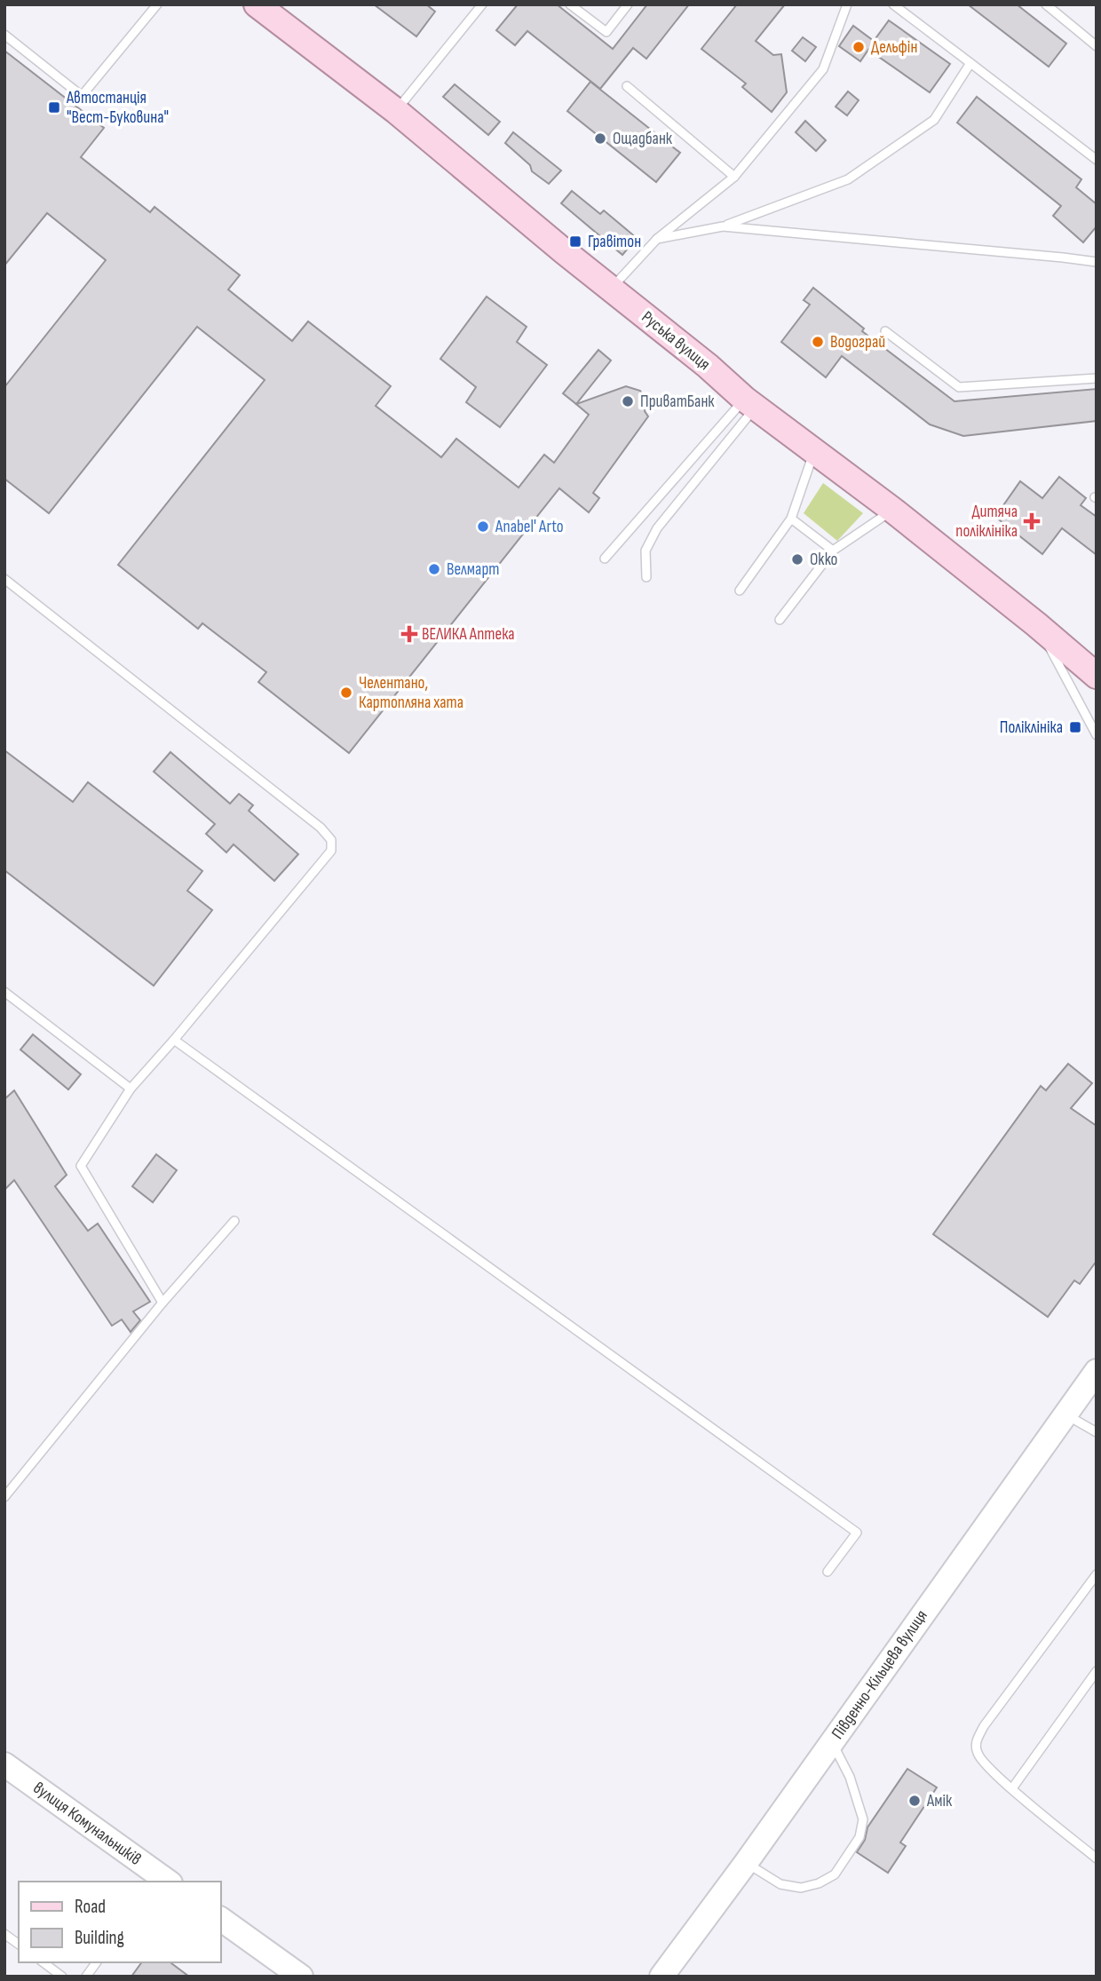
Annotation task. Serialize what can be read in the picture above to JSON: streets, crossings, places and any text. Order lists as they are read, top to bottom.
{
  "streets": {
    "main road": ["Руська вулиця"],
    "street": ["Південно-Кільцева вулиця", "вулиця Комунальників"]
  },
  "places": {
    "other": [
      "Дельфін",
      "Ощадбанк",
      "Водограй",
      "ПриватБанк",
      "Anabel' Arto",
      "Okko",
      "Велмарт",
      "Челентано, Картопляна хата",
      "Амік"
    ],
    "transit": ["Автостанція \"Вест-Буковина\"", "Гравітон", "Поліклініка"],
    "health": ["Дитяча поліклініка", "ВЕЛИКА Аптека"]
  },
  "legend": ["Road", "Building"]
}
